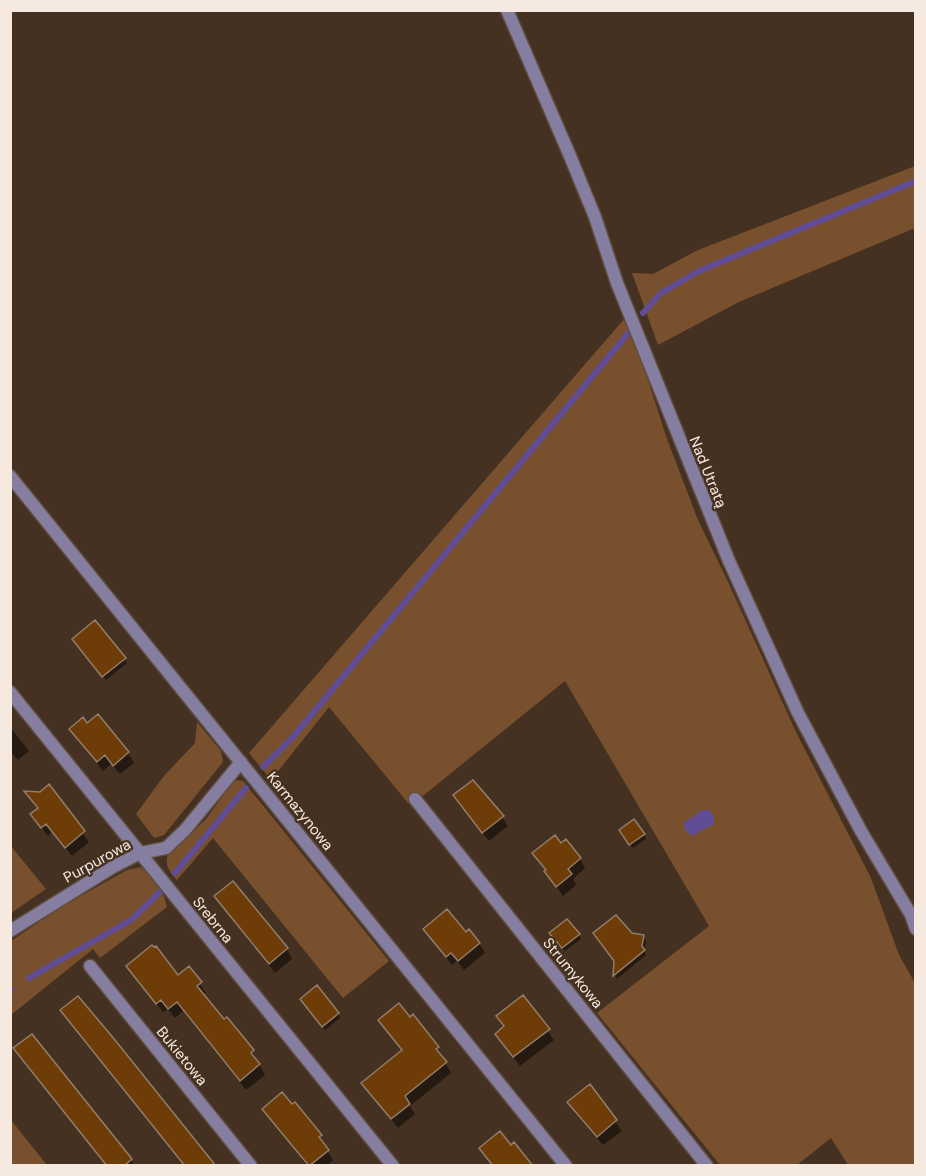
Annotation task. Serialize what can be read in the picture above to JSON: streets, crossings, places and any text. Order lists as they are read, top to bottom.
{
  "streets": {
    "street": [
      "Nad Utratą",
      "Karmazynowa",
      "Purpurowa",
      "Srebrna",
      "Strumykowa",
      "Bukietowa"
    ]
  },
  "crossings": [
    ["Karmazynowa", "Purpurowa"],
    ["Purpurowa", "Srebrna"]
  ]
}
